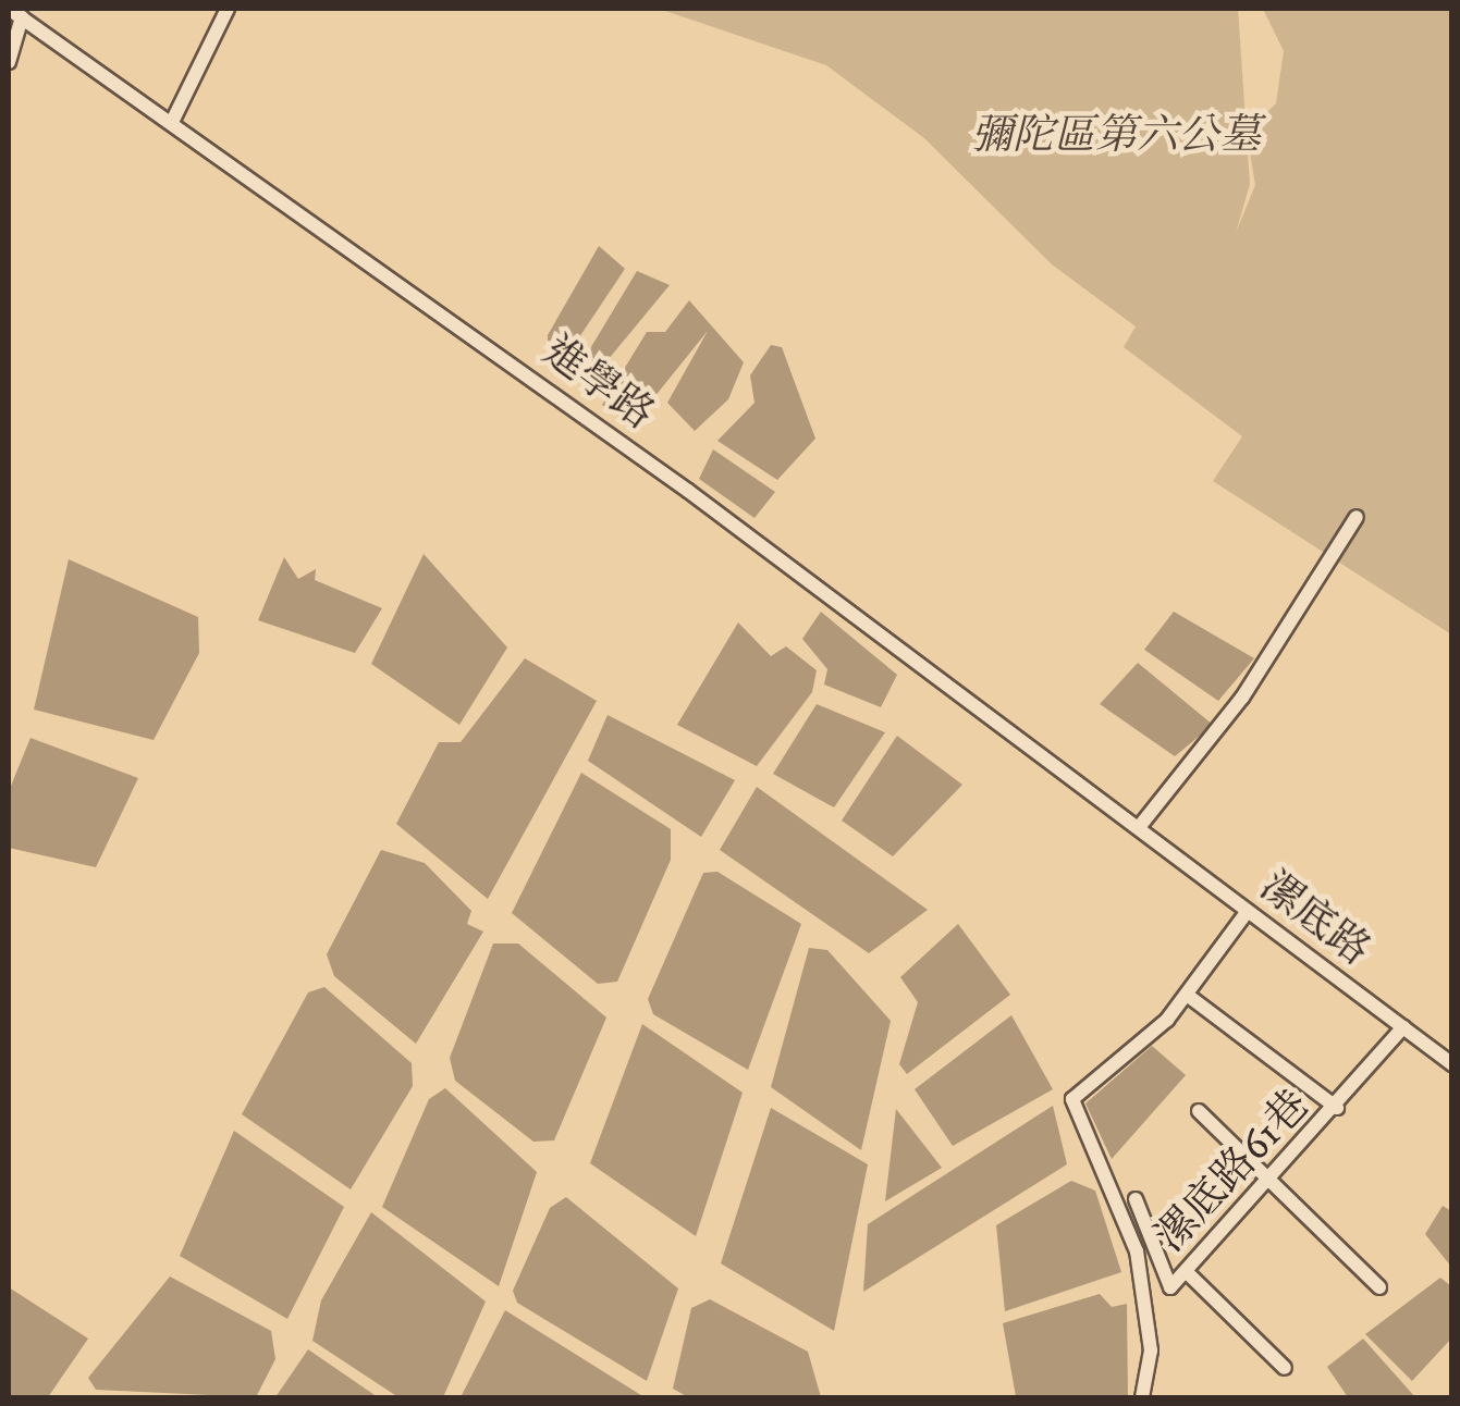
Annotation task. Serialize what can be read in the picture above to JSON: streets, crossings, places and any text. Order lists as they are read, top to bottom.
{
  "streets": {
    "street": ["進學路", "漯底路", "漯底路61巷"]
  },
  "crossings": [
    ["進學路", "漯底路"],
    ["漯底路", "漯底路61巷"]
  ],
  "parks": ["彌陀區第六公墓"]
}
